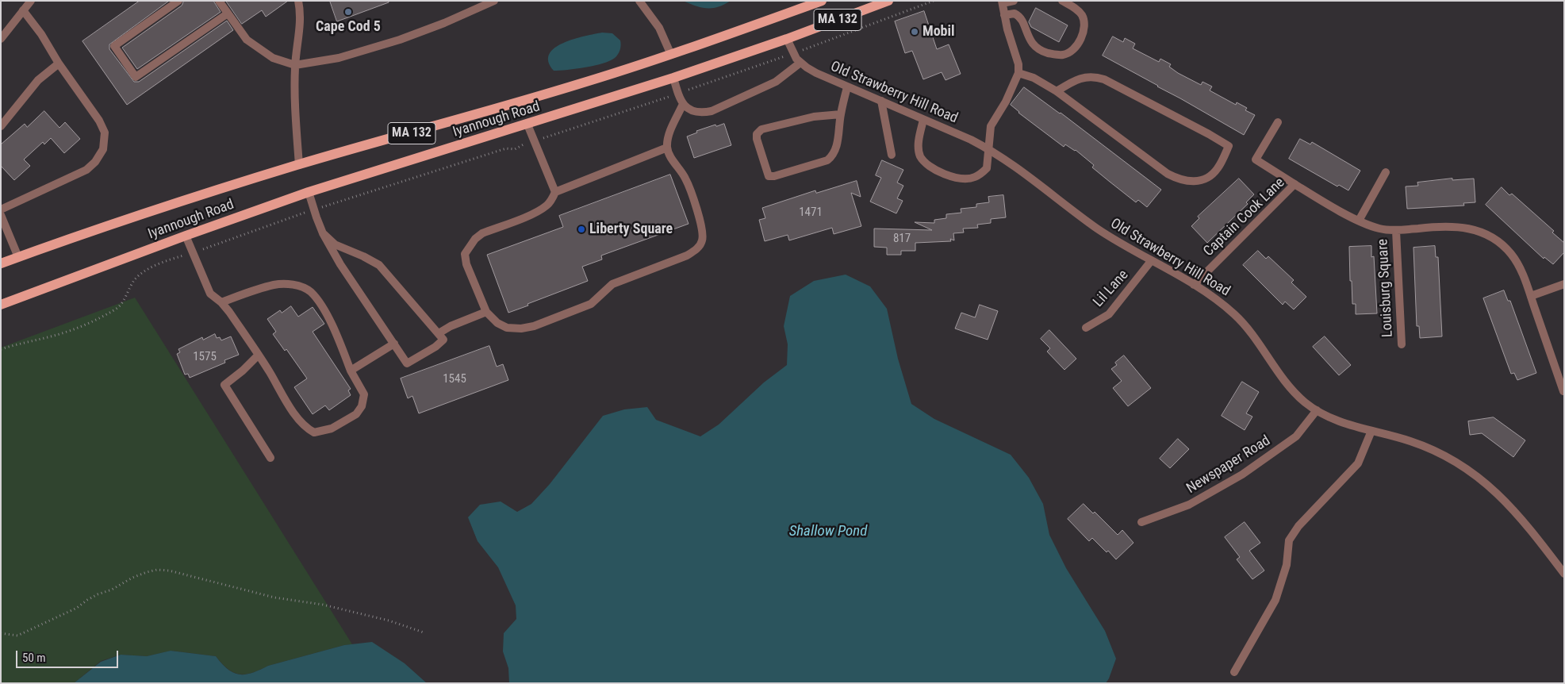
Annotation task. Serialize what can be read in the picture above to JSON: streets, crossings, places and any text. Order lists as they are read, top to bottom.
{
  "streets": {
    "main road": ["MA 132", "Iyannough Road"],
    "street": [
      "Old Strawberry Hill Road",
      "Captain Cook Lane",
      "Louisburg Square",
      "Lil Lane",
      "Newspaper Road"
    ]
  },
  "crossings": [
    ["Old Strawberry Hill Road", "Iyannough Road"],
    ["Old Strawberry Hill Road", "Captain Cook Lane"],
    ["Old Strawberry Hill Road", "Lil Lane"],
    ["Old Strawberry Hill Road", "Newspaper Road"],
    ["Captain Cook Lane", "Louisburg Square"]
  ],
  "water": ["Shallow Pond"],
  "places": ["Cape Cod 5", "Mobil", "Liberty Square"],
  "house_numbers": [
    "1471",
    "817",
    "1575",
    "1545"
  ],
  "scale_bar": "50 m"
}
